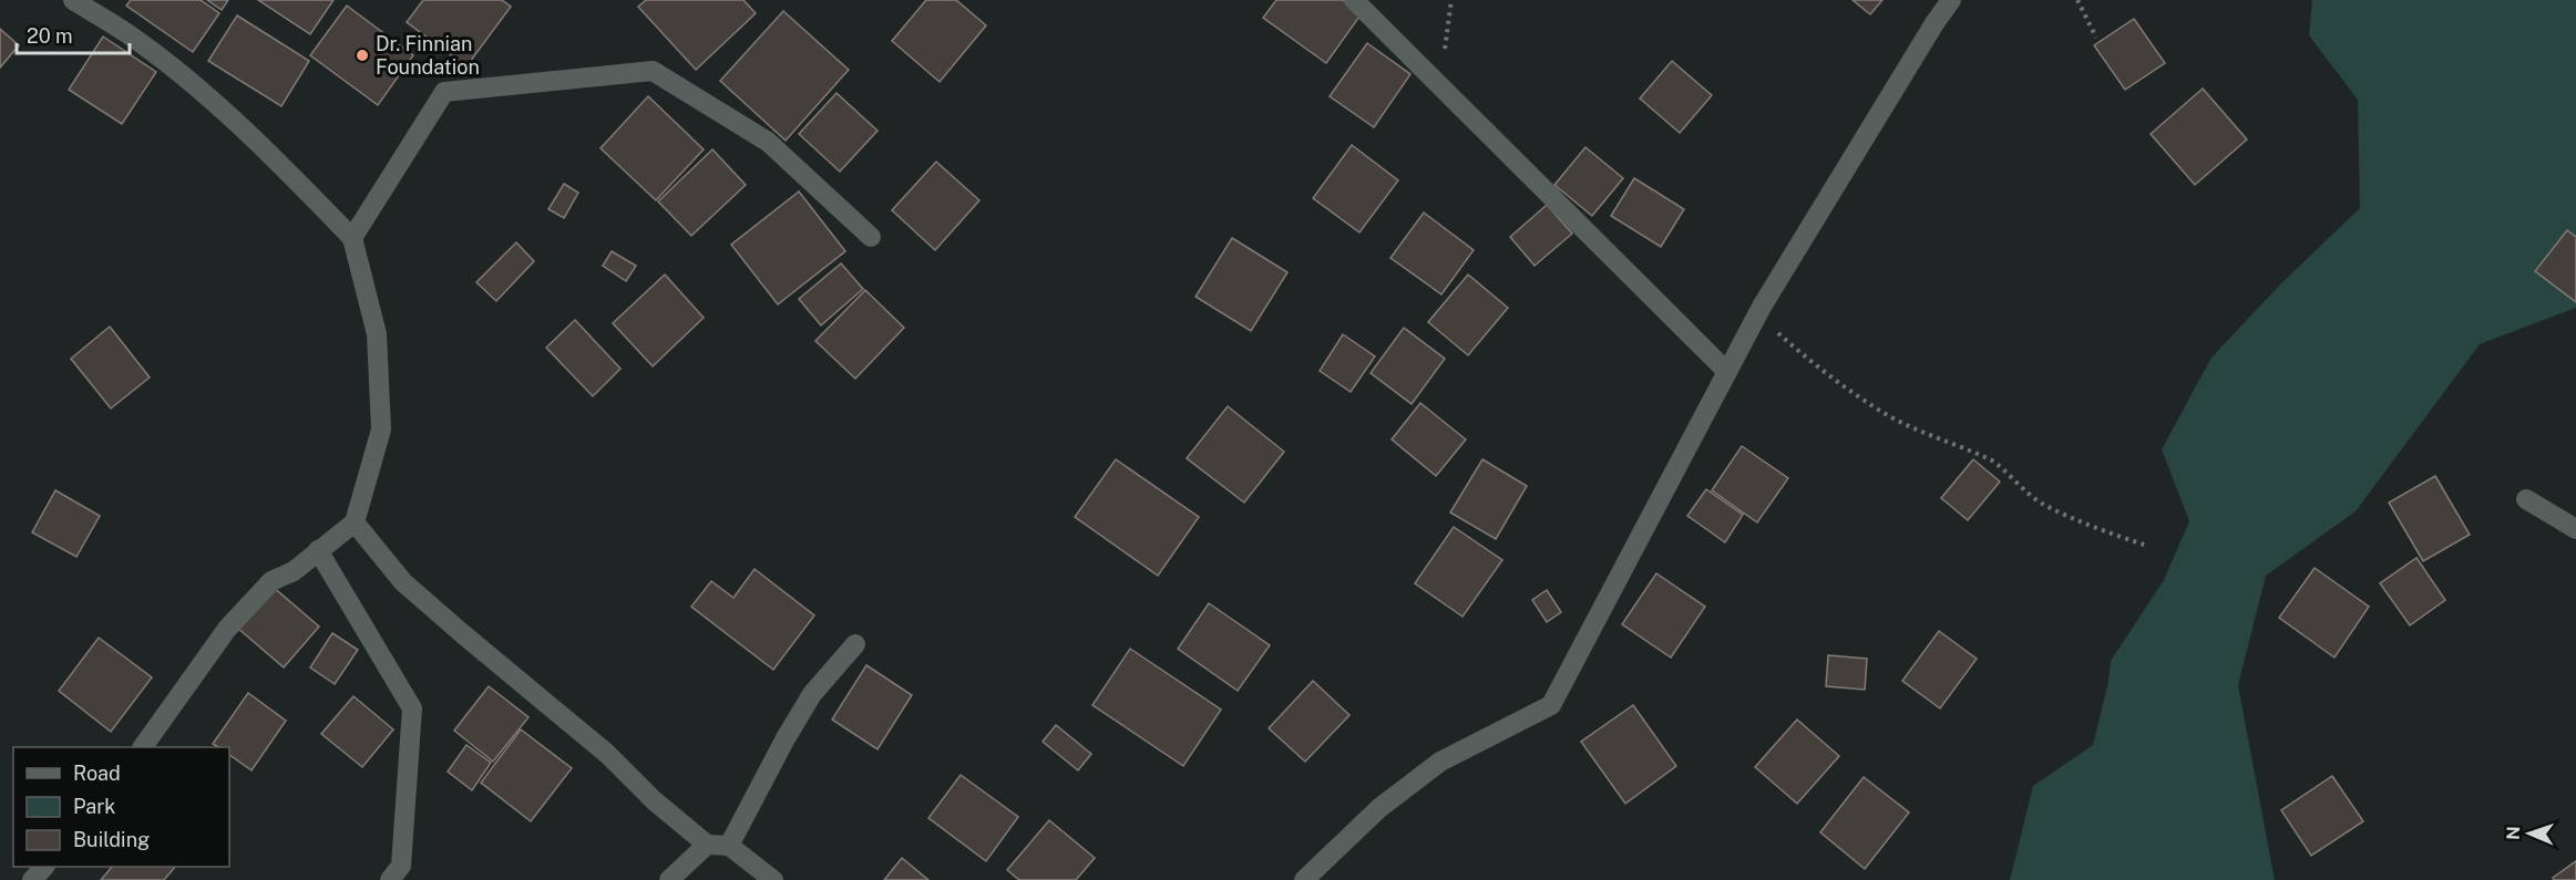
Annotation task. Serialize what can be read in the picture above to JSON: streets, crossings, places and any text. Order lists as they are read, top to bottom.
{
  "places": ["Dr. Finnian Foundation"],
  "legend": ["Road", "Park", "Building"],
  "scale_bar": "20 m",
  "north": "left"
}
